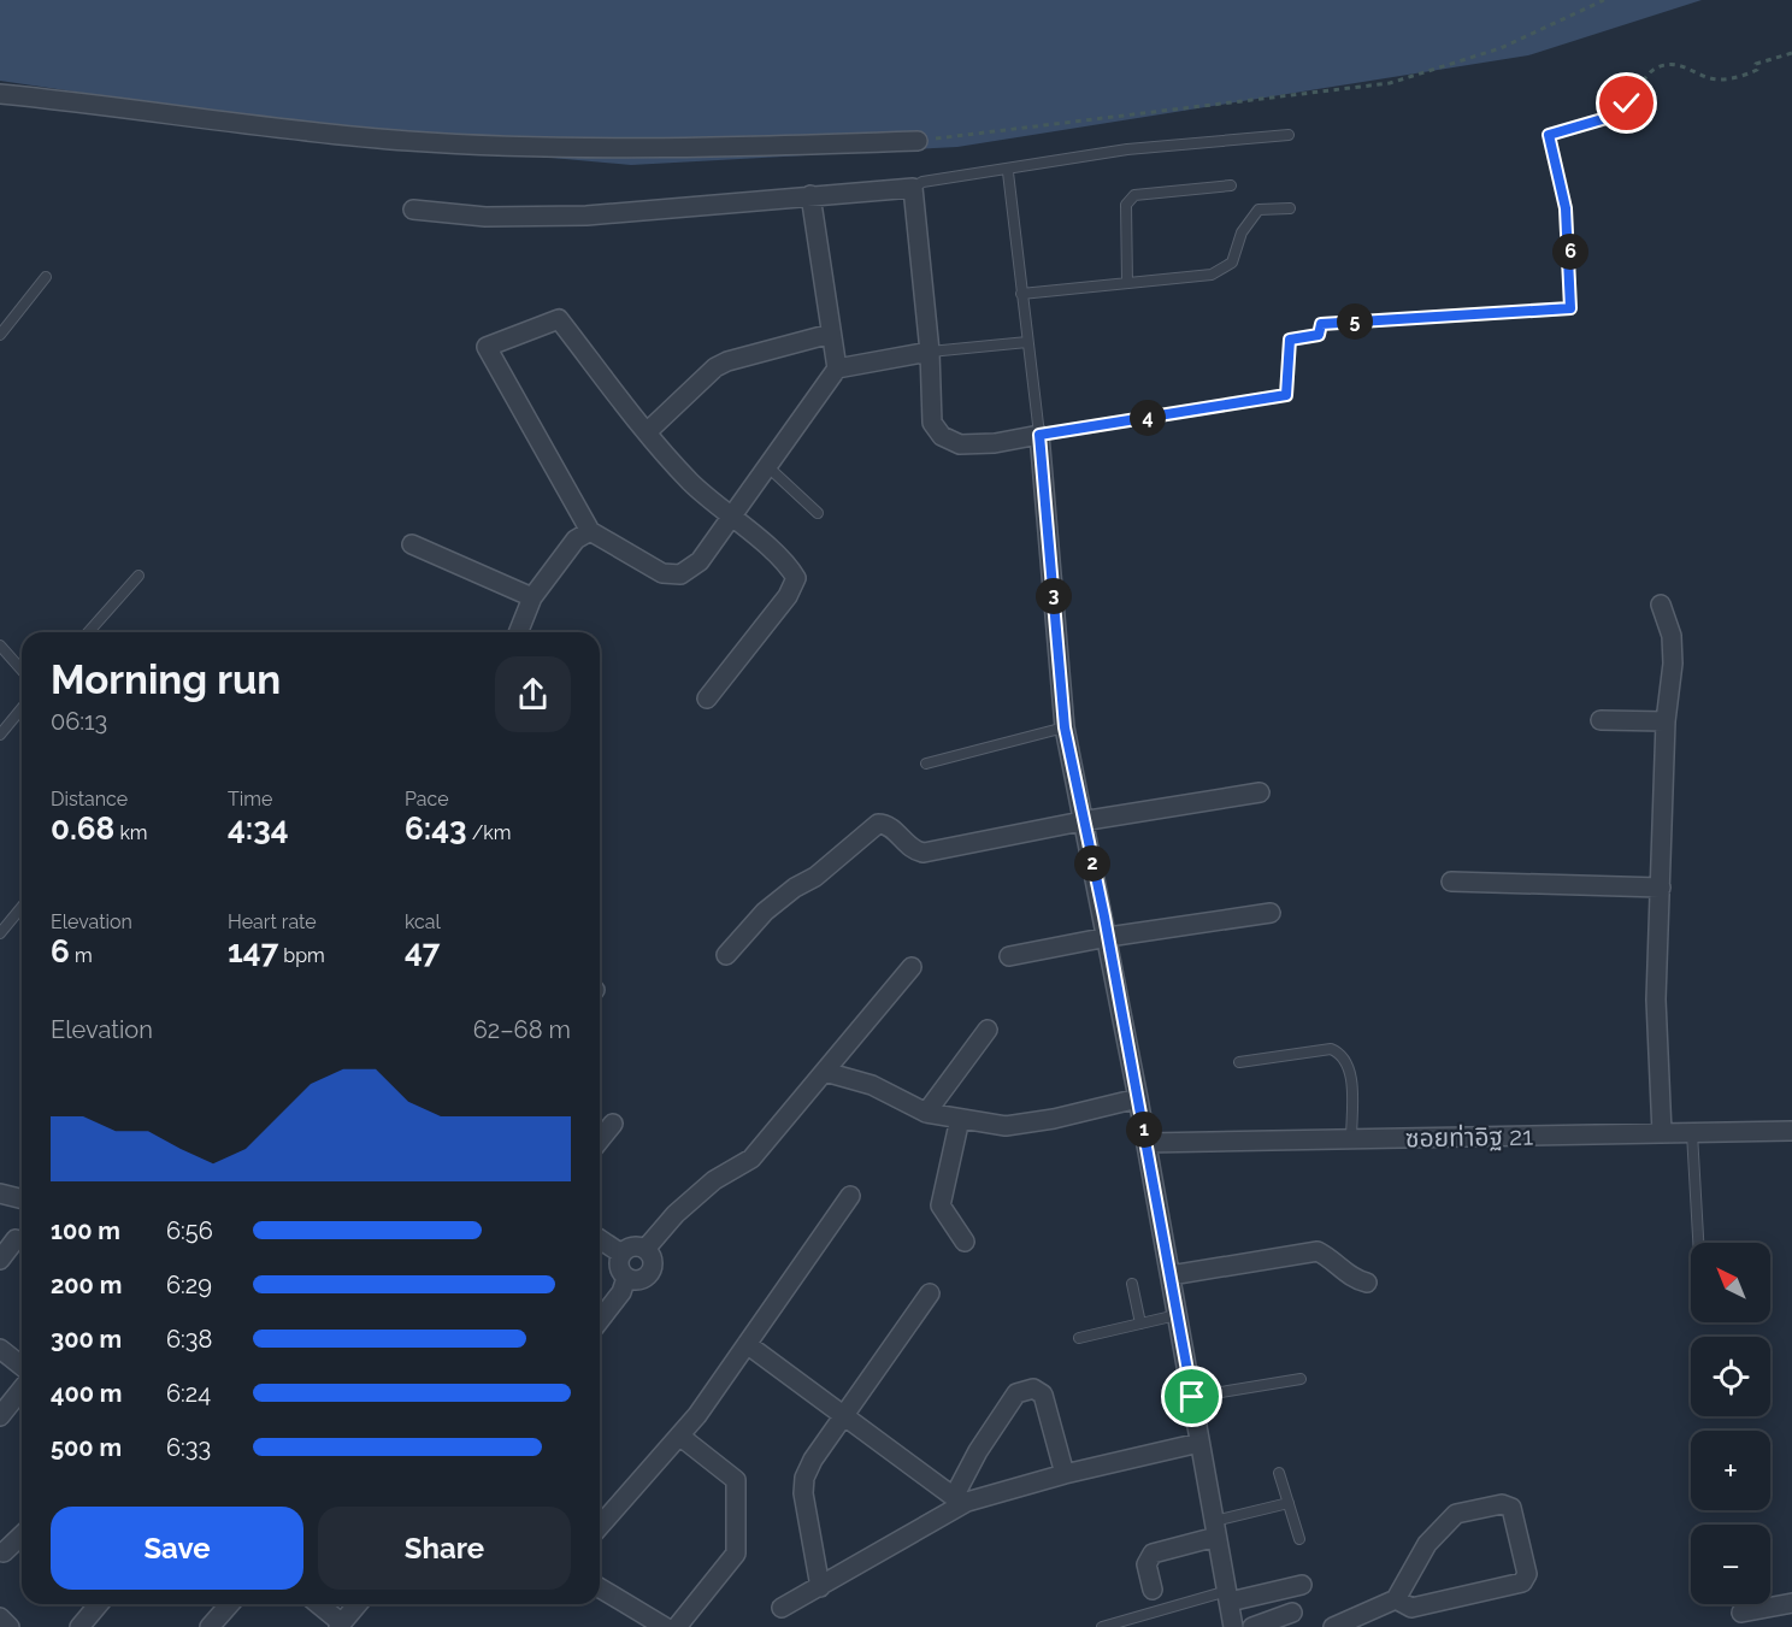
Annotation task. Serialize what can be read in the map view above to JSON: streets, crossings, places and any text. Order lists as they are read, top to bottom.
{
  "streets": {
    "street": ["ซอยท่าอิฐ 21"]
  },
  "north": "top left",
  "page": {
    "pins": [
      "6",
      "5",
      "4",
      "3",
      "2",
      "1"
    ],
    "heading": ["Morning run", "06:13"],
    "stats": [
      ["Distance", "0.68 km"],
      ["Time", "4:34"],
      ["Pace", "6:43 /km"],
      ["Elevation", "6 m"],
      ["Heart rate", "147 bpm"],
      ["kcal", "47"]
    ],
    "chart": ["Elevation", "62–68 m"],
    "list": [
      {
        "name": "100 m",
        "note": "6:56"
      },
      {
        "name": "200 m",
        "note": "6:29"
      },
      {
        "name": "300 m",
        "note": "6:38"
      },
      {
        "name": "400 m",
        "note": "6:24"
      },
      {
        "name": "500 m",
        "note": "6:33"
      }
    ],
    "map_buttons": ["+", "−"],
    "buttons": ["Save", "Share"]
  }
}
